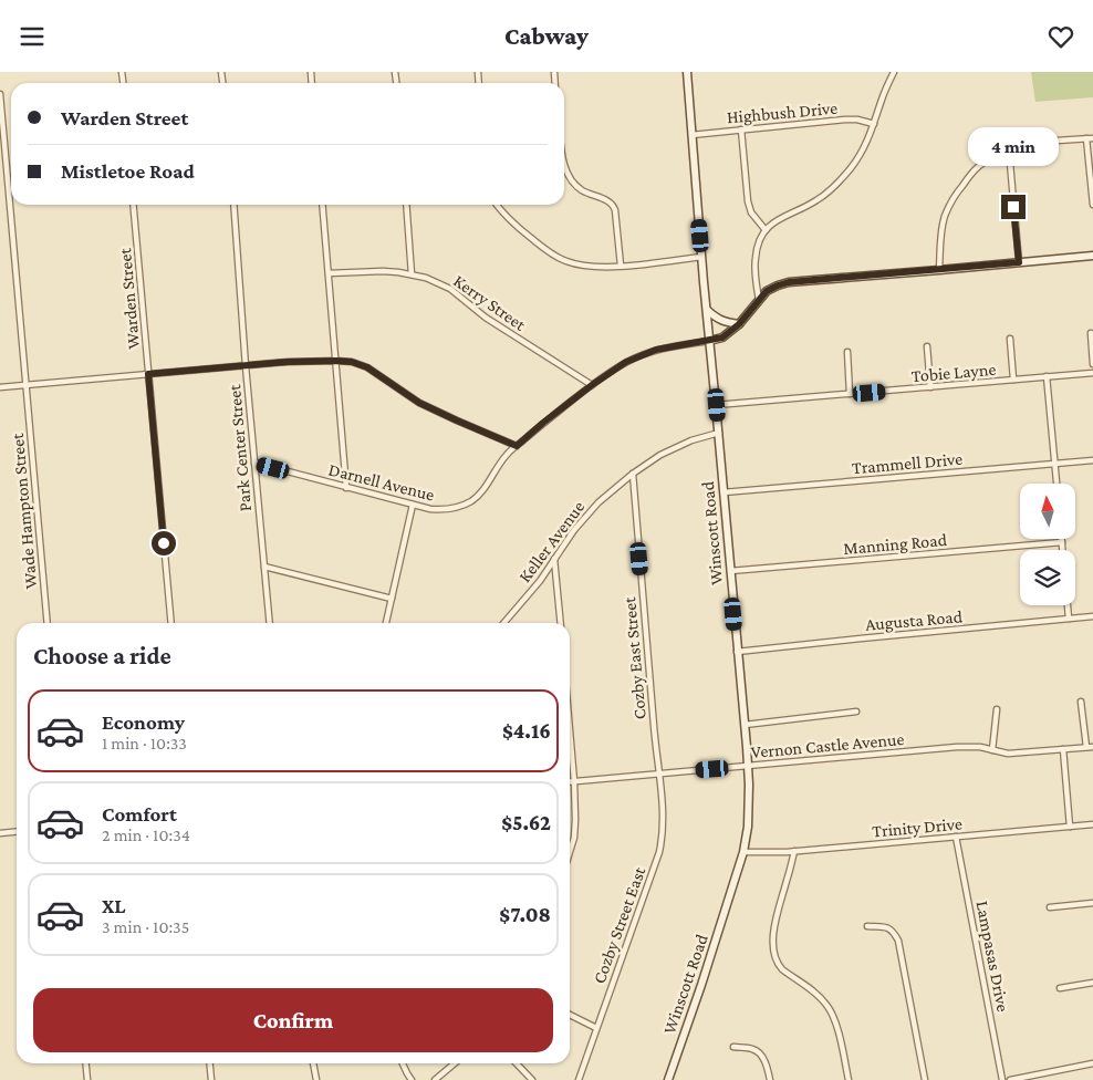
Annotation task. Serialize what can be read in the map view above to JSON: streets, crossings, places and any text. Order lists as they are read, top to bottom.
{
  "streets": {
    "main road": ["Winscott Road"],
    "street": [
      "Highbush Drive",
      "Warden Street",
      "Kerry Street",
      "Tobie Layne",
      "Park Center Street",
      "Trammell Drive",
      "Darnell Avenue",
      "Wade Hampton Street",
      "Keller Avenue",
      "Manning Road",
      "Augusta Road",
      "Cozby East Street",
      "Vernon Castle Avenue",
      "Trinity Drive",
      "Cozby Street East",
      "Lampasas Drive"
    ]
  },
  "crossings": [
    ["Highbush Drive", "Winscott Road"],
    ["Kerry Street", "Darnell Avenue"],
    ["Tobie Layne", "Winscott Road"],
    ["Park Center Street", "Darnell Avenue"],
    ["Trammell Drive", "Winscott Road"],
    ["Darnell Avenue", "Winscott Road"],
    ["Winscott Road", "Keller Avenue"],
    ["Winscott Road", "Manning Road"],
    ["Winscott Road", "Augusta Road"],
    ["Winscott Road", "Vernon Castle Avenue"],
    ["Winscott Road", "Trinity Drive"],
    ["Keller Avenue", "Cozby East Street"],
    ["Cozby East Street", "Vernon Castle Avenue"],
    ["Cozby East Street", "Cozby Street East"],
    ["Vernon Castle Avenue", "Cozby Street East"],
    ["Trinity Drive", "Lampasas Drive"]
  ],
  "north": "top",
  "page": {
    "header": "Cabway",
    "banner": ["Warden Street", "Mistletoe Road"],
    "bubble": "4 min",
    "heading": "Choose a ride",
    "list": [
      {
        "name": "Economy",
        "note": "1 min · 10:33",
        "value": "$4.16"
      },
      {
        "name": "Comfort",
        "note": "2 min · 10:34",
        "value": "$5.62"
      },
      {
        "name": "XL",
        "note": "3 min · 10:35",
        "value": "$7.08"
      }
    ],
    "buttons": "Confirm"
  }
}
